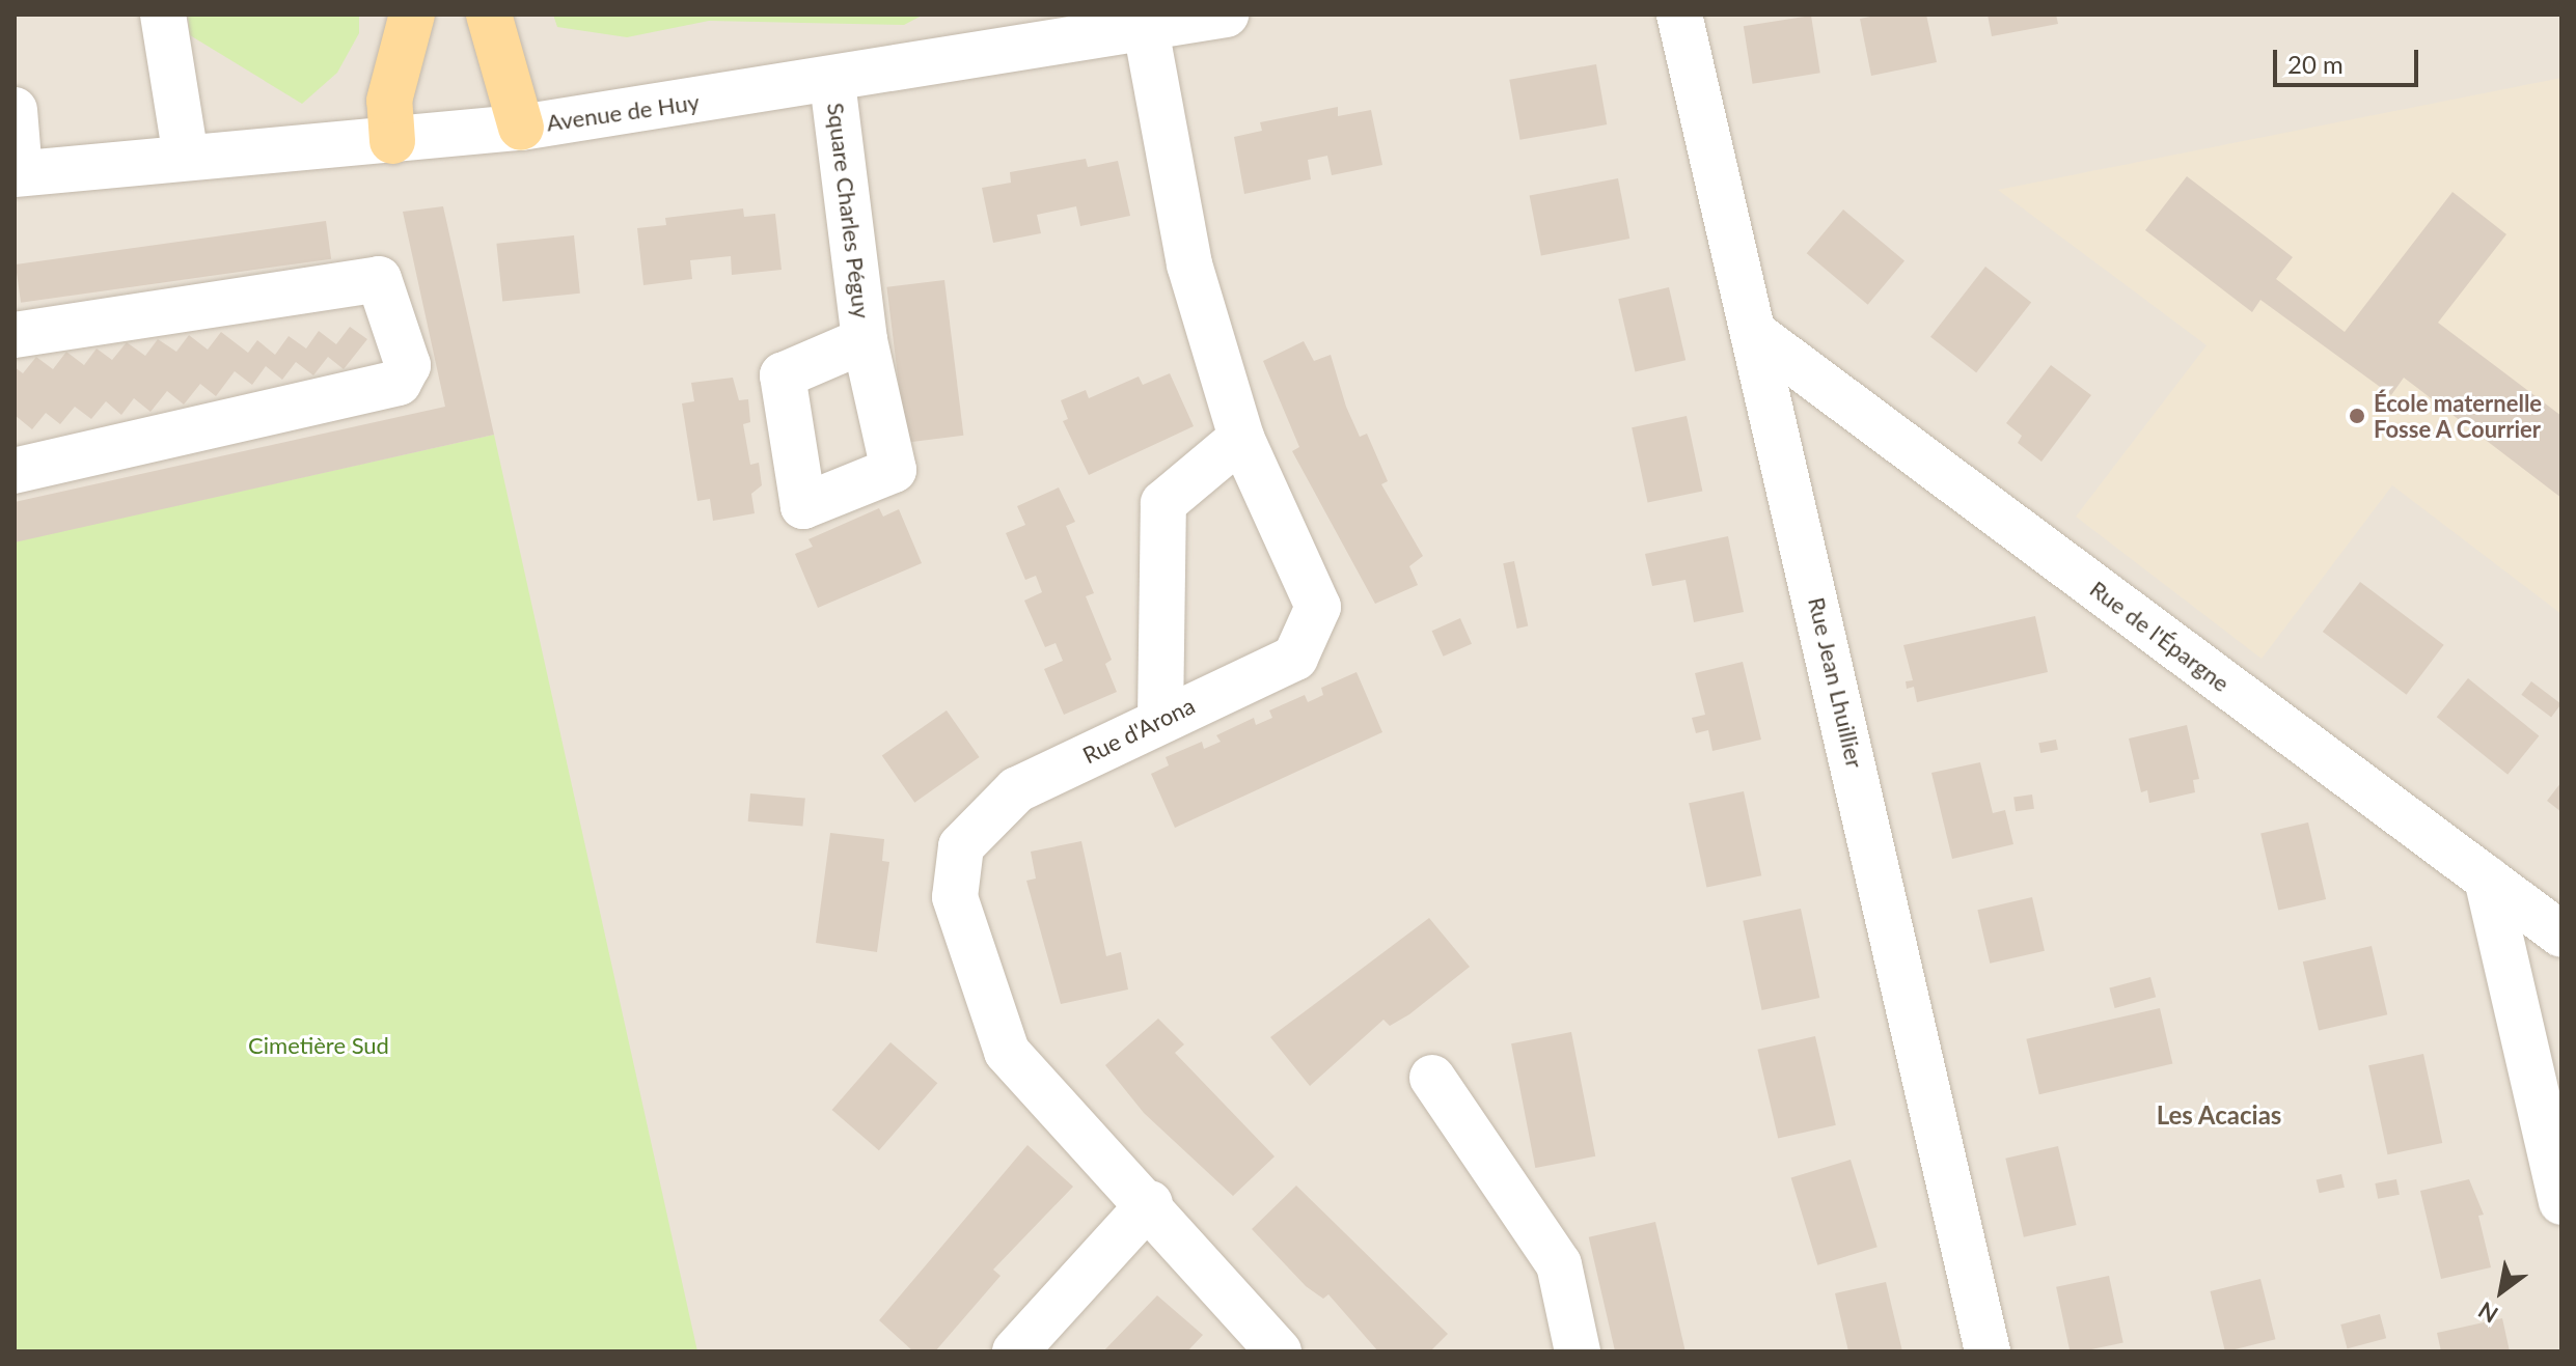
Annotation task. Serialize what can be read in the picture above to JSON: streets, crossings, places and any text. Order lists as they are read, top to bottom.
{
  "streets": {
    "street": [
      "Avenue de Huy",
      "Square Charles Péguy",
      "Rue de l'Épargne",
      "Rue Jean Lhuillier",
      "Rue d'Arona"
    ]
  },
  "crossings": [
    ["Avenue de Huy", "Square Charles Péguy"],
    ["Avenue de Huy", "Rue d'Arona"],
    ["Rue de l'Épargne", "Rue Jean Lhuillier"]
  ],
  "districts": ["Les Acacias"],
  "parks": ["Cimetière Sud"],
  "places": ["École maternelle Fosse A Courrier"],
  "scale_bar": "20 m",
  "north": "bottom left"
}
